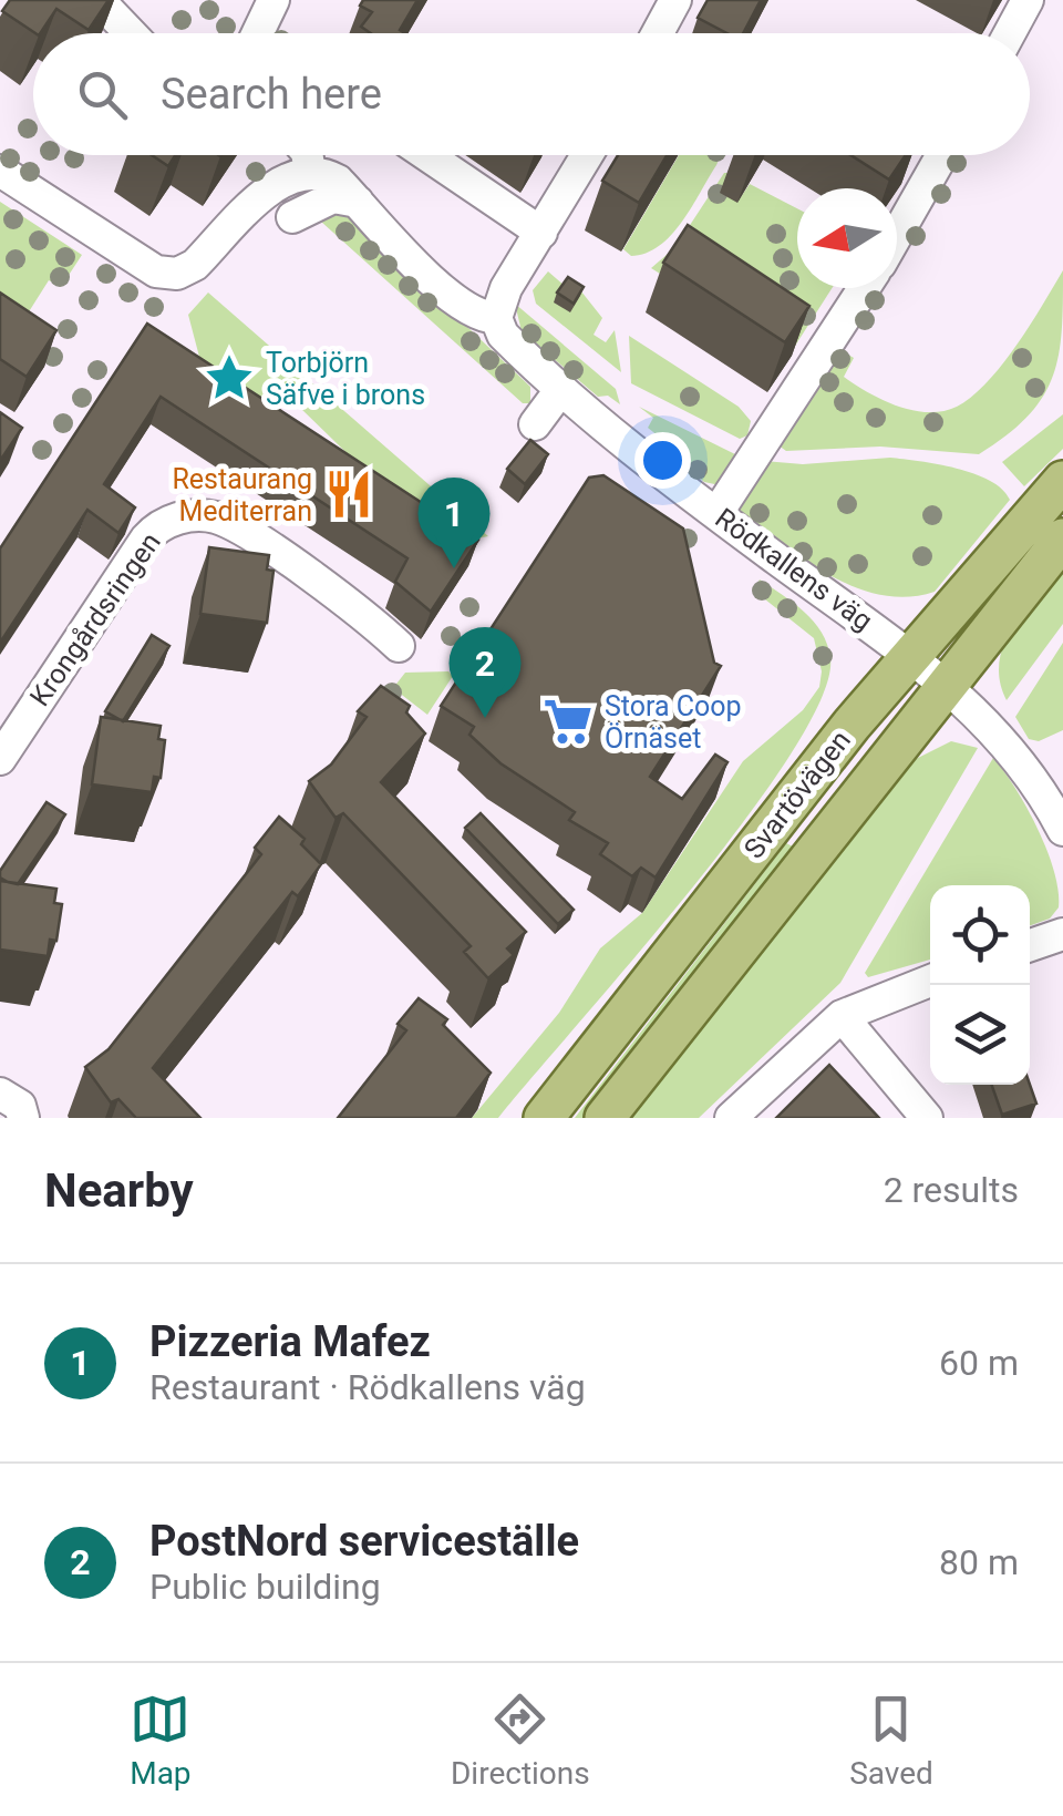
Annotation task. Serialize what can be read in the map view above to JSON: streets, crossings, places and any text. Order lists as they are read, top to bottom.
{
  "streets": {
    "main road": ["Svartövägen"],
    "street": ["Rödkallens väg", "Krongårdsringen"]
  },
  "crossings": [
    ["Rödkallens väg", "Svartövägen"]
  ],
  "places": {
    "place": ["Torbjörn Säfve i brons"],
    "restaurant": ["Restaurang Mediterran"],
    "supermarket": ["Stora Coop Örnäset"]
  },
  "north": "left",
  "page": {
    "search": "Search here",
    "pins": ["1", "2"],
    "heading": ["Nearby", "2 results"],
    "list": [
      {
        "mark": "1",
        "name": "Pizzeria Mafez",
        "note": "Restaurant · Rödkallens väg",
        "value": "60 m"
      },
      {
        "mark": "2",
        "name": "PostNord serviceställe",
        "note": "Public building",
        "value": "80 m"
      }
    ],
    "nav": ["Map", "Directions", "Saved"]
  }
}
